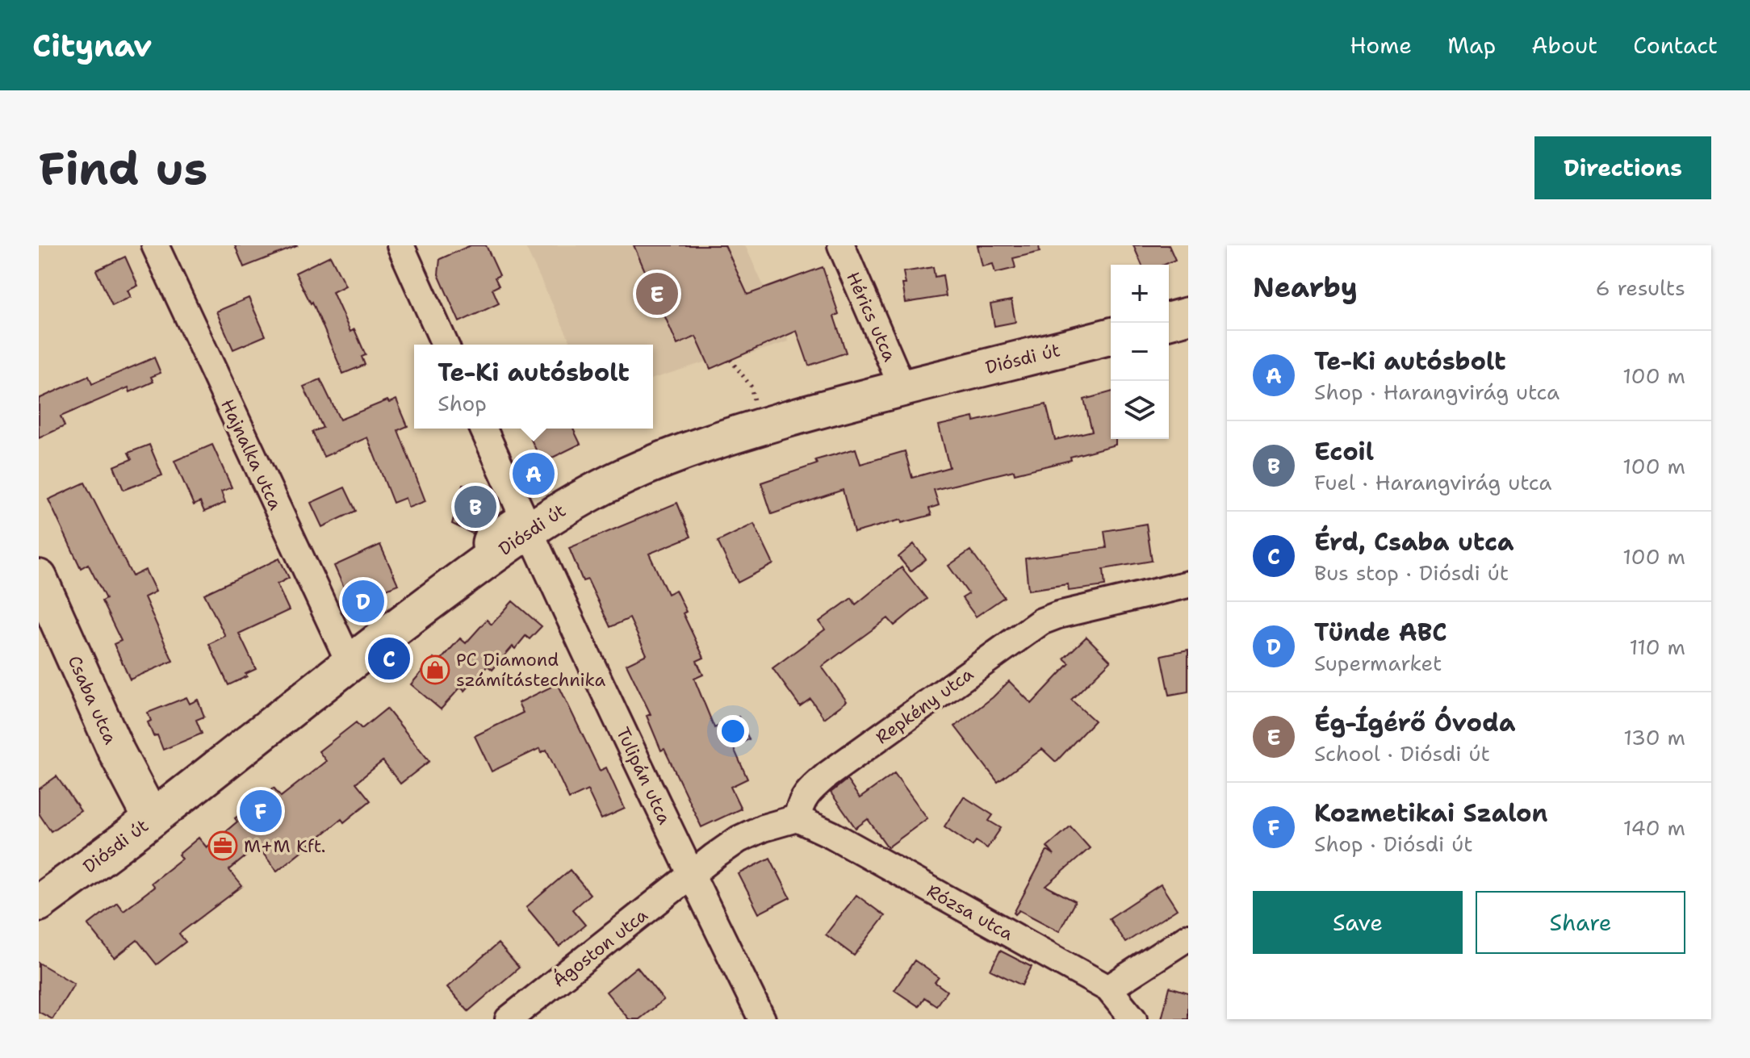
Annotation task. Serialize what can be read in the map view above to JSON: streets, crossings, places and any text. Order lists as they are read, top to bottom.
{
  "streets": {
    "main road": ["Diósdi út", "Csaba utca"],
    "street": [
      "Hérics utca",
      "Hajnalka utca",
      "Repkény utca",
      "Tulipán utca",
      "Rózsa utca",
      "Ágoston utca"
    ]
  },
  "crossings": [
    ["Hérics utca", "Diósdi út"],
    ["Diósdi út", "Hajnalka utca"],
    ["Diósdi út", "Csaba utca"],
    ["Diósdi út", "Tulipán utca"],
    ["Repkény utca", "Rózsa utca"],
    ["Tulipán utca", "Ágoston utca"]
  ],
  "places": {
    "shop": ["PC Diamond számítástechnika"],
    "office": ["M+M Kft."]
  },
  "page": {
    "header": "Citynav",
    "nav": [
      "Home",
      "Map",
      "About",
      "Contact"
    ],
    "buttons": [
      "Directions",
      ["Save", "Share"]
    ],
    "title": "Find us",
    "heading": ["Nearby", "6 results"],
    "map_buttons": ["+", "−"],
    "pins": [
      "E",
      "A",
      "B",
      "D",
      "C",
      "F"
    ],
    "list": [
      {
        "mark": "A",
        "name": "Te-Ki autósbolt",
        "note": "Shop · Harangvirág utca",
        "value": "100 m"
      },
      {
        "mark": "B",
        "name": "Ecoil",
        "note": "Fuel · Harangvirág utca",
        "value": "100 m"
      },
      {
        "mark": "C",
        "name": "Érd, Csaba utca",
        "note": "Bus stop · Diósdi út",
        "value": "100 m"
      },
      {
        "mark": "D",
        "name": "Tünde ABC",
        "note": "Supermarket",
        "value": "110 m"
      },
      {
        "mark": "E",
        "name": "Ég-Ígérő Óvoda",
        "note": "School · Diósdi út",
        "value": "130 m"
      },
      {
        "mark": "F",
        "name": "Kozmetikai Szalon",
        "note": "Shop · Diósdi út",
        "value": "140 m"
      }
    ],
    "popup": ["Te-Ki autósbolt", "Shop"]
  }
}
